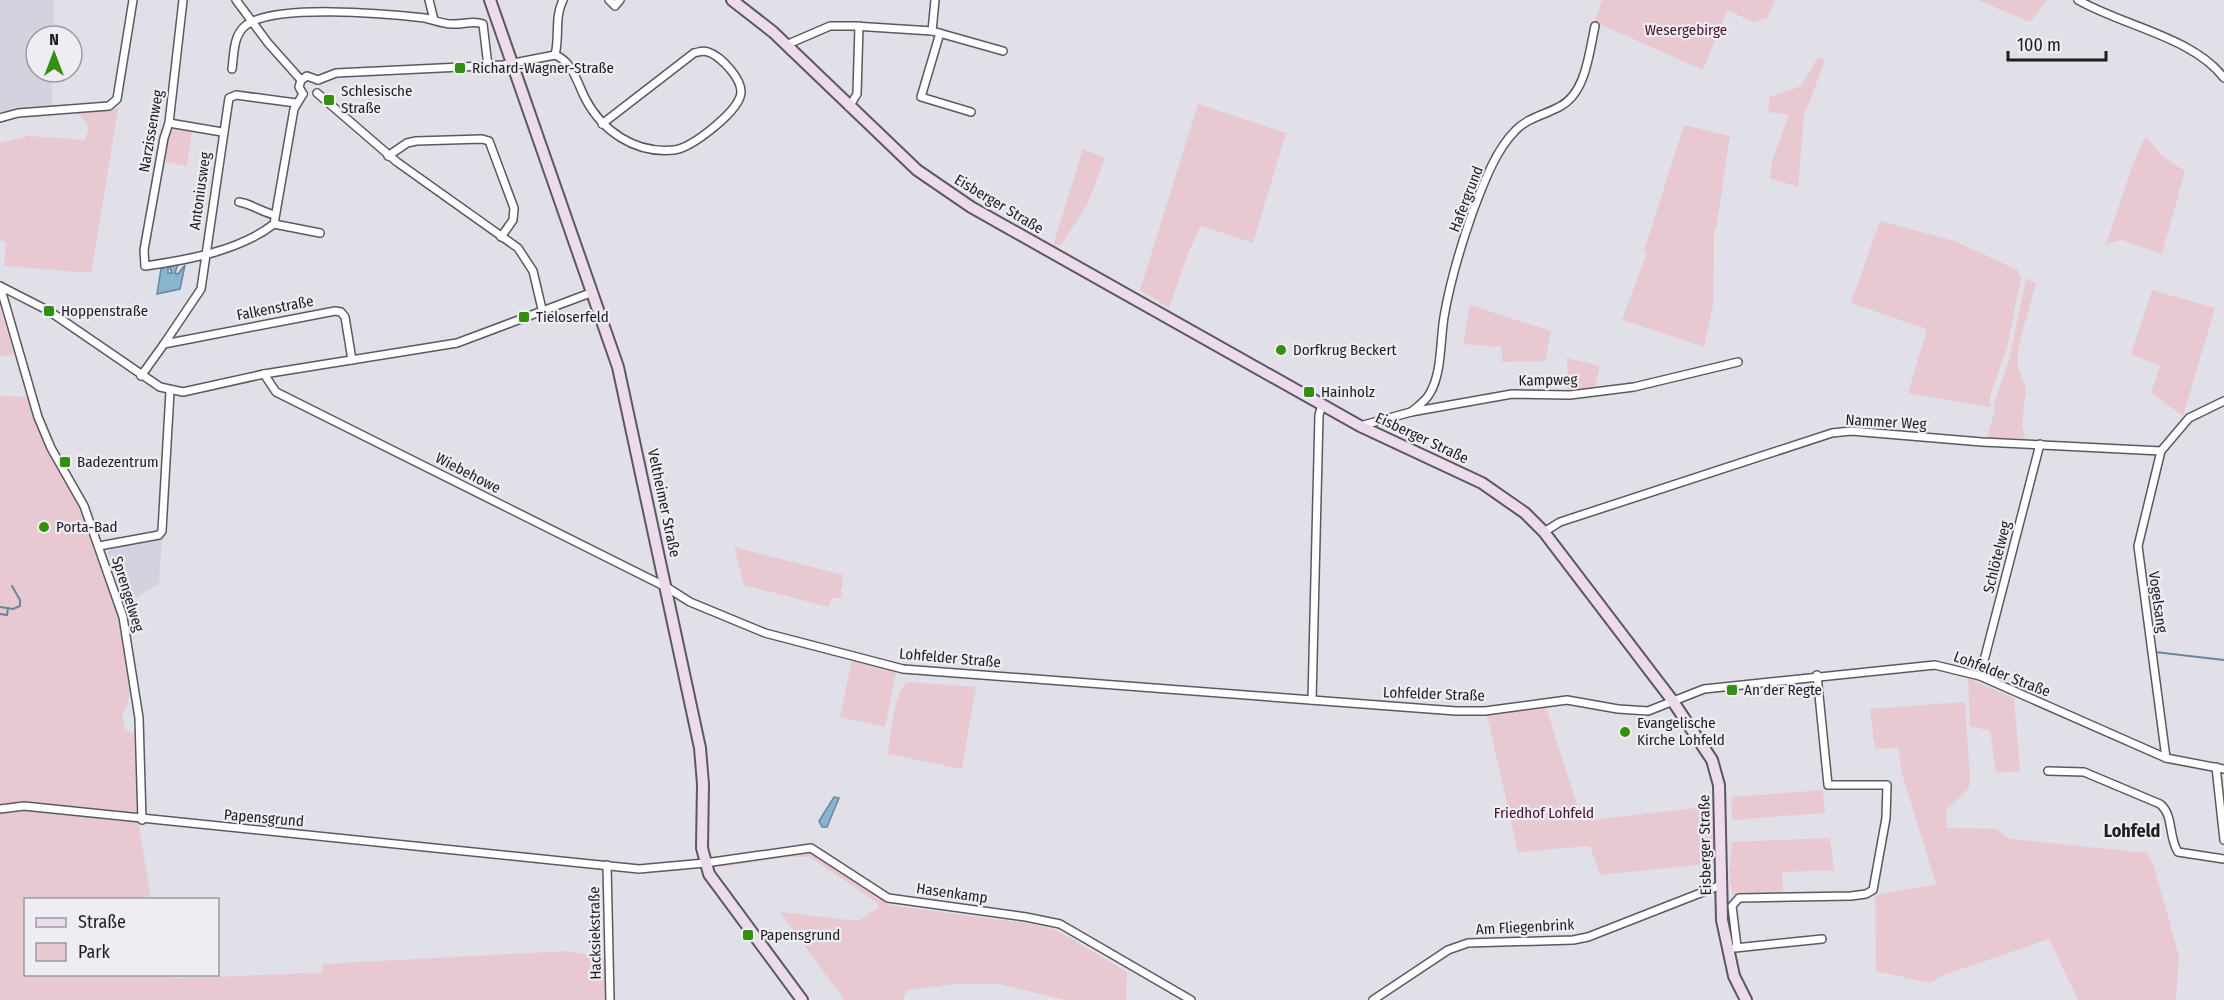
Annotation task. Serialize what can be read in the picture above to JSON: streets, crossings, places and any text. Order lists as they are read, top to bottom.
{
  "streets": {
    "main road": ["Eisberger Straße", "Veltheimer Straße"],
    "street": [
      "Narzissenweg",
      "Antoniusweg",
      "Hafergrund",
      "Falkenstraße",
      "Kampweg",
      "Nammer Weg",
      "Wiebehowe",
      "Schlötelweg",
      "Sprengelweg",
      "Vogelsang",
      "Lohfelder Straße",
      "Papensgrund",
      "Hasenkamp",
      "Am Fliegenbrink",
      "Hacksiekstraße"
    ]
  },
  "crossings": [
    ["Narzissenweg", "Antoniusweg"],
    ["Antoniusweg", "Falkenstraße"],
    ["Hafergrund", "Kampweg"],
    ["Eisberger Straße", "Kampweg"],
    ["Eisberger Straße", "Nammer Weg"],
    ["Eisberger Straße", "Lohfelder Straße"],
    ["Eisberger Straße", "Am Fliegenbrink"],
    ["Nammer Weg", "Schlötelweg"],
    ["Nammer Weg", "Vogelsang"],
    ["Wiebehowe", "Veltheimer Straße"],
    ["Wiebehowe", "Lohfelder Straße"],
    ["Veltheimer Straße", "Lohfelder Straße"],
    ["Veltheimer Straße", "Papensgrund"],
    ["Veltheimer Straße", "Hasenkamp"],
    ["Schlötelweg", "Lohfelder Straße"],
    ["Sprengelweg", "Papensgrund"],
    ["Vogelsang", "Lohfelder Straße"],
    ["Papensgrund", "Hasenkamp"],
    ["Papensgrund", "Hacksiekstraße"]
  ],
  "districts": ["Lohfeld"],
  "parks": ["Wesergebirge", "Friedhof Lohfeld"],
  "places": {
    "transit": [
      "Richard-Wagner-Straße",
      "Schlesische Straße",
      "Hoppenstraße",
      "Tieloserfeld",
      "Hainholz",
      "Badezentrum",
      "An der Regte",
      "Papensgrund"
    ],
    "other": ["Dorfkrug Beckert", "Porta-Bad", "Evangelische Kirche Lohfeld"]
  },
  "legend": ["Straße", "Park"],
  "scale_bar": "100 m",
  "north": "top"
}
